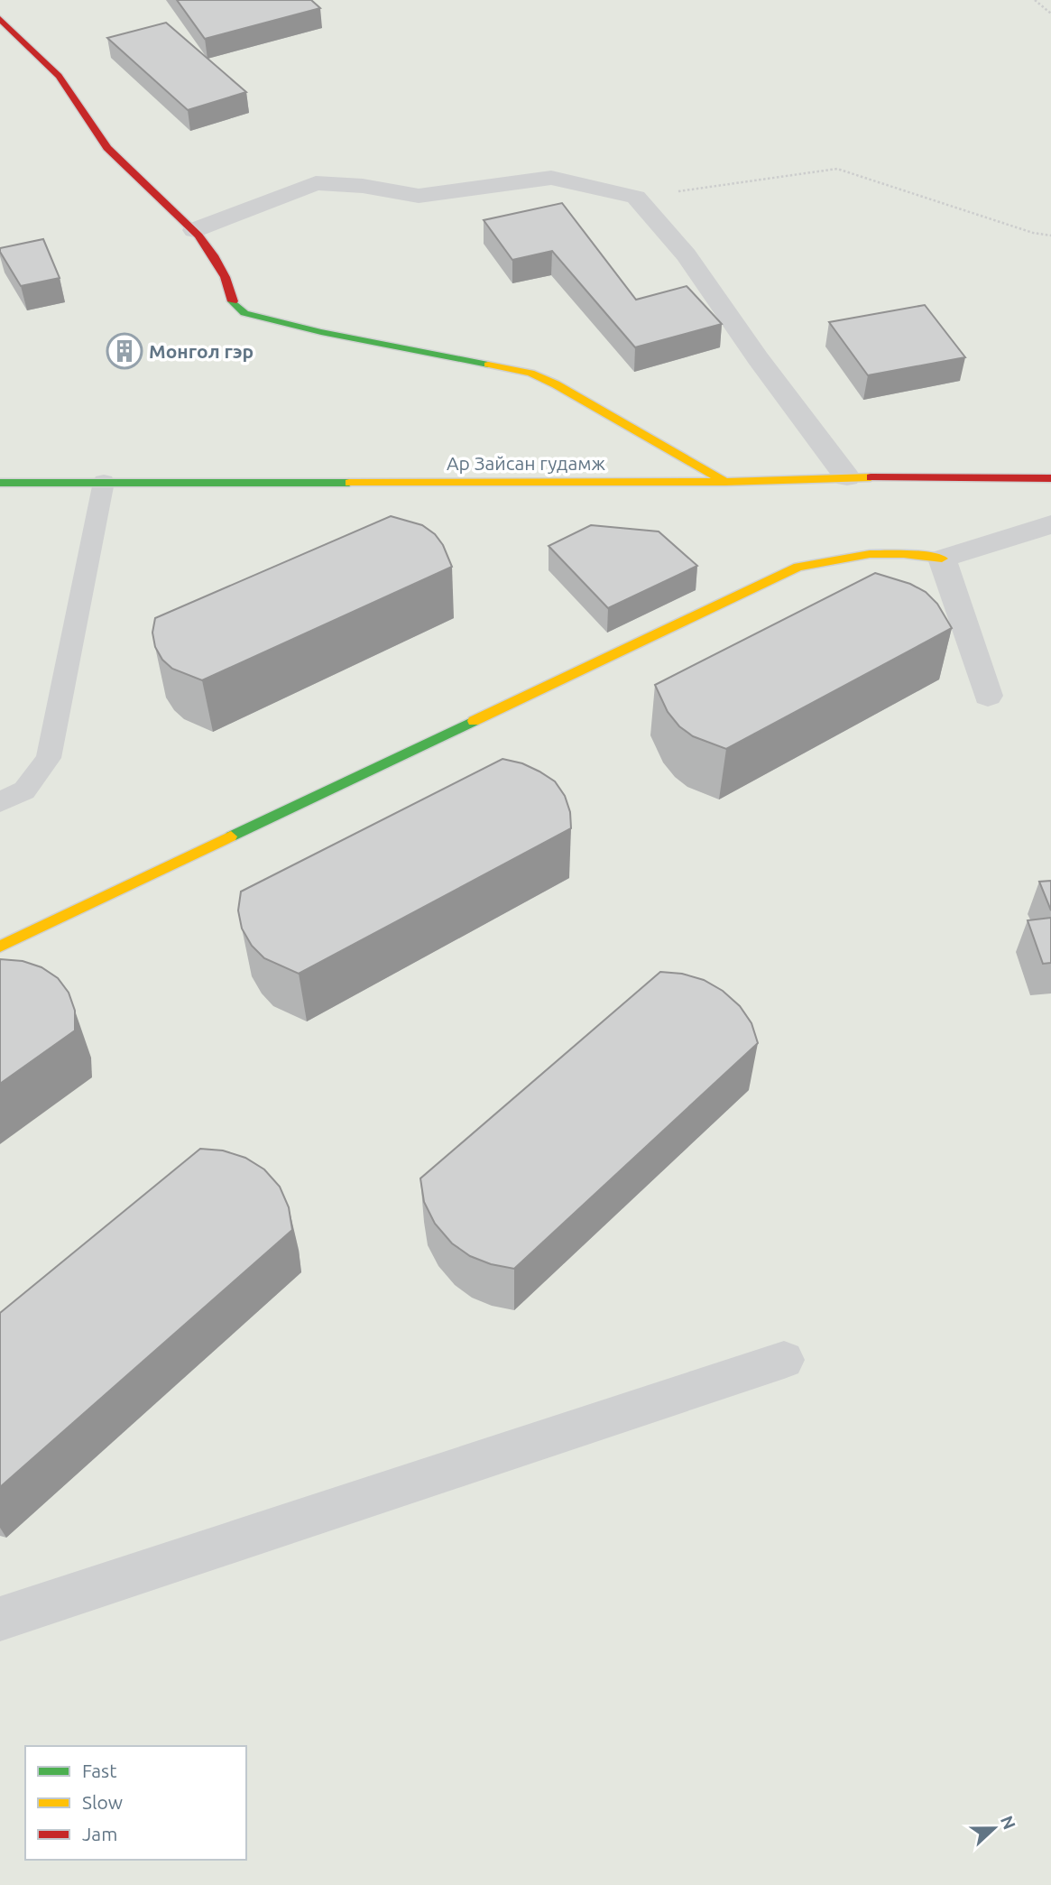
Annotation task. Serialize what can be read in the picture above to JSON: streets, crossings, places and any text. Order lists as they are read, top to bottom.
{
  "streets": {
    "street": ["Ар Зайсан гудамж"]
  },
  "places": {
    "building": ["Монгол гэр"]
  },
  "legend": ["Fast", "Slow", "Jam"],
  "north": "right"
}
